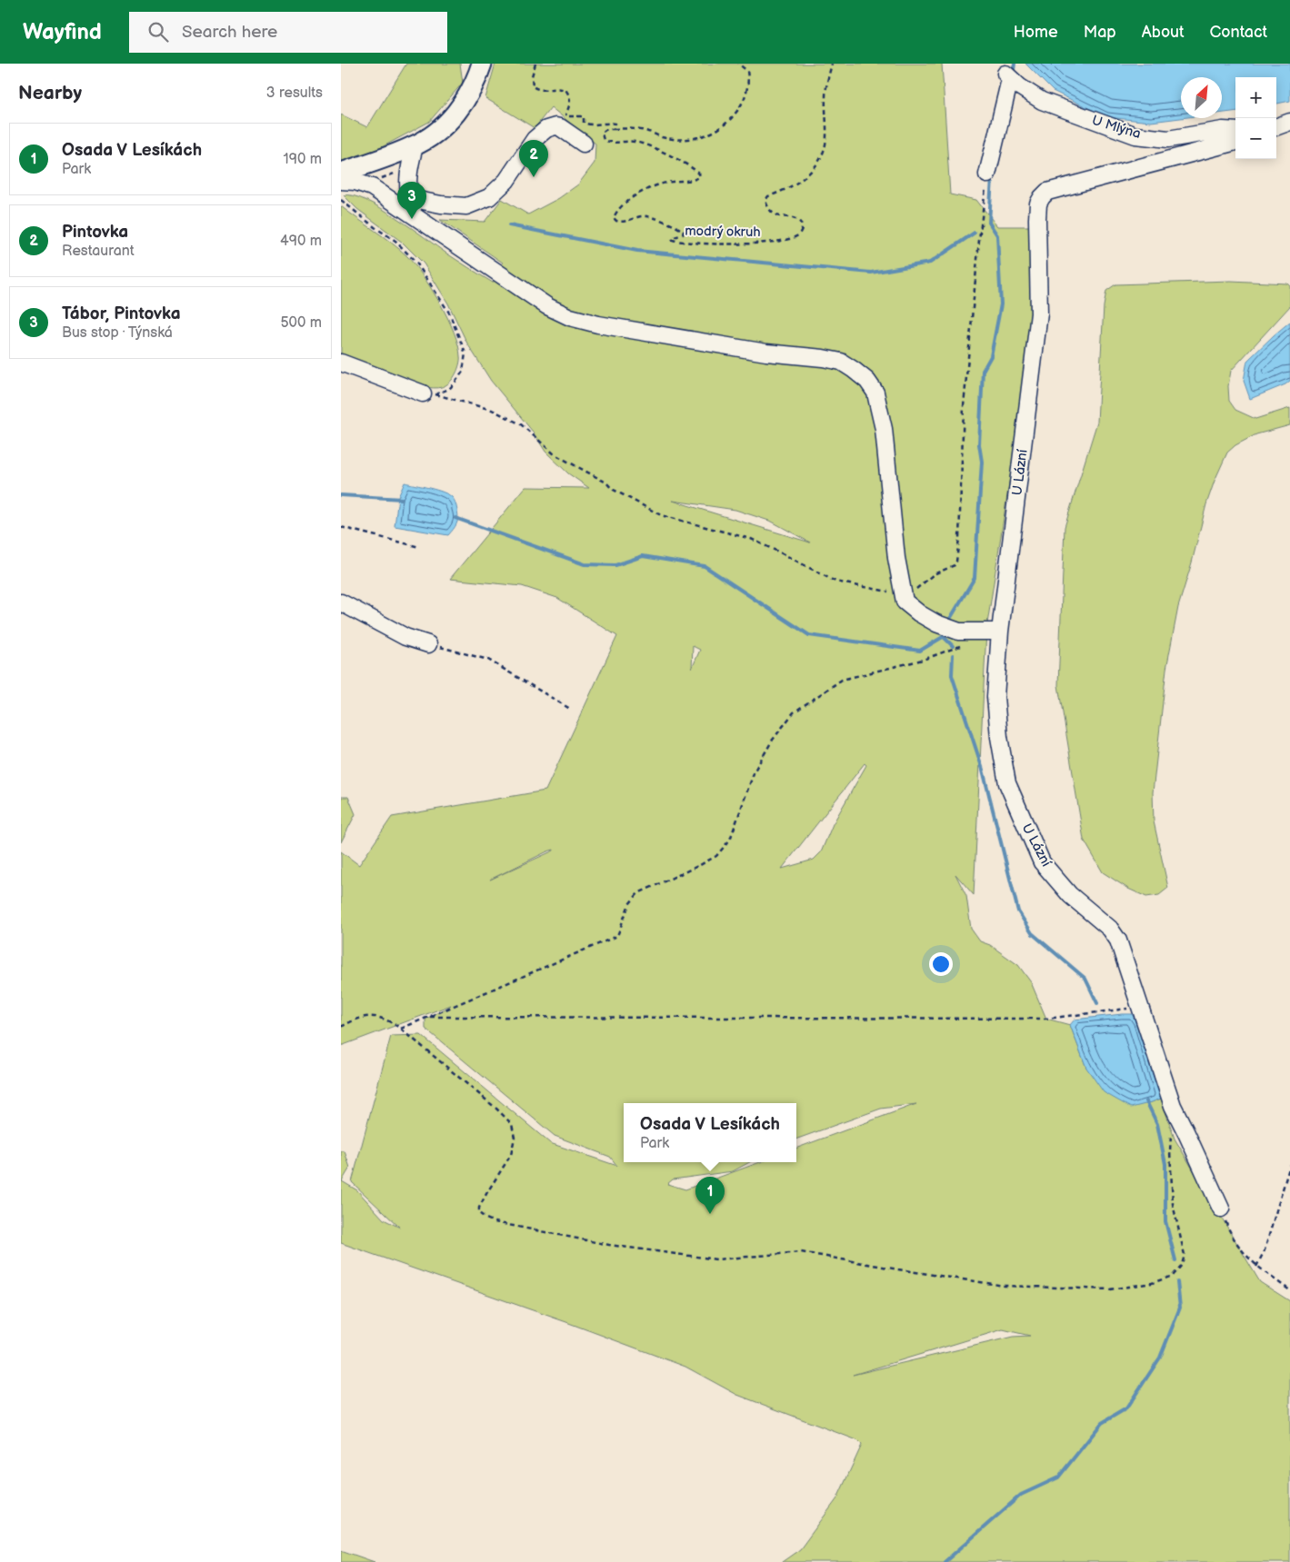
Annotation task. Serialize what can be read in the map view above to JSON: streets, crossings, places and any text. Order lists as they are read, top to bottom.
{
  "streets": {
    "street": ["U Mlýna", "U Lázní"],
    "path": ["modrý okruh"]
  },
  "north": "top right",
  "page": {
    "header": "Wayfind",
    "search": "Search here",
    "nav": [
      "Home",
      "Map",
      "About",
      "Contact"
    ],
    "heading": ["Nearby", "3 results"],
    "map_buttons": ["+", "−"],
    "list": [
      {
        "mark": "1",
        "name": "Osada V Lesíkách",
        "note": "Park",
        "value": "190 m"
      },
      {
        "mark": "2",
        "name": "Pintovka",
        "note": "Restaurant",
        "value": "490 m"
      },
      {
        "mark": "3",
        "name": "Tábor, Pintovka",
        "note": "Bus stop · Týnská",
        "value": "500 m"
      }
    ],
    "pins": ["2", "3", "1"],
    "popup": ["Osada V Lesíkách", "Park"]
  }
}
